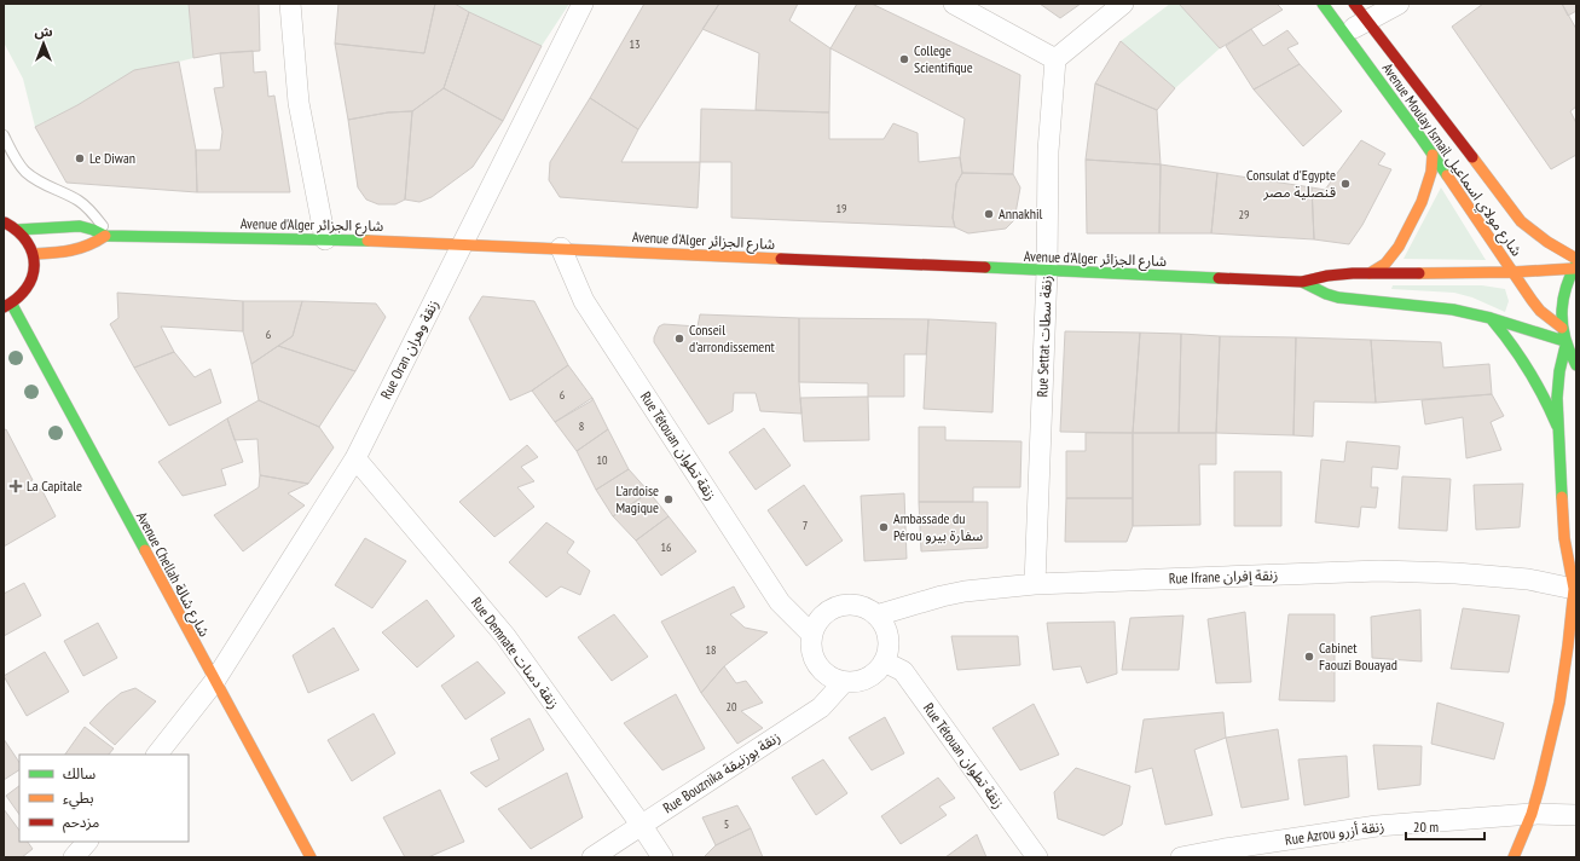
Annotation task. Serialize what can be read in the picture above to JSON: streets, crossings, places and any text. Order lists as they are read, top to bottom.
{
  "streets": {
    "main road": ["Avenue Moulay Ismail شارع مولاي اسماعيل", "Avenue d'Alger شارع الجزائر", "Avenue Chellah شارع شالة"],
    "street": [
      "Rue Settat زنقة سطات",
      "Rue Oran زنقة وهران",
      "Rue Tétouan زنقة تطوان",
      "Rue Ifrane زنقة إفران",
      "Rue Demnate زنقة دمنات",
      "Rue Bouznika زنقة بوزنيقة",
      "Rue Azrou زنقة أزرو"
    ]
  },
  "crossings": [
    ["Avenue Moulay Ismail شارع مولاي اسماعيل", "Avenue d'Alger شارع الجزائر"],
    ["Avenue d'Alger شارع الجزائر", "Rue Settat زنقة سطات"],
    ["Avenue d'Alger شارع الجزائر", "Rue Oran زنقة وهران"],
    ["Avenue d'Alger شارع الجزائر", "Rue Tétouan زنقة تطوان"],
    ["Rue Settat زنقة سطات", "Rue Ifrane زنقة إفران"],
    ["Rue Oran زنقة وهران", "Avenue Chellah شارع شالة"],
    ["Rue Oran زنقة وهران", "Rue Demnate زنقة دمنات"],
    ["Rue Tétouan زنقة تطوان", "Rue Ifrane زنقة إفران"],
    ["Rue Tétouan زنقة تطوان", "Rue Bouznika زنقة بوزنيقة"],
    ["Rue Ifrane زنقة إفران", "Rue Bouznika زنقة بوزنيقة"],
    ["Rue Demnate زنقة دمنات", "Rue Bouznika زنقة بوزنيقة"]
  ],
  "places": {
    "other": [
      "College Scientifique",
      "Le Diwan",
      "Consulat d'Egypte قنصلية مصر",
      "Annakhil",
      "Conseil d'arrondissement",
      "L'ardoise Magique",
      "Ambassade du Pérou سفارة بيرو",
      "Cabinet Faouzi Bouayad"
    ],
    "health": ["La Capitale"]
  },
  "house_numbers": [
    "13",
    "19",
    "29",
    "6",
    "6",
    "8",
    "10",
    "7",
    "16",
    "18",
    "20",
    "5"
  ],
  "legend": ["سالك", "بطيء", "مزدحم"],
  "scale_bar": "20 m",
  "north": "top"
}
